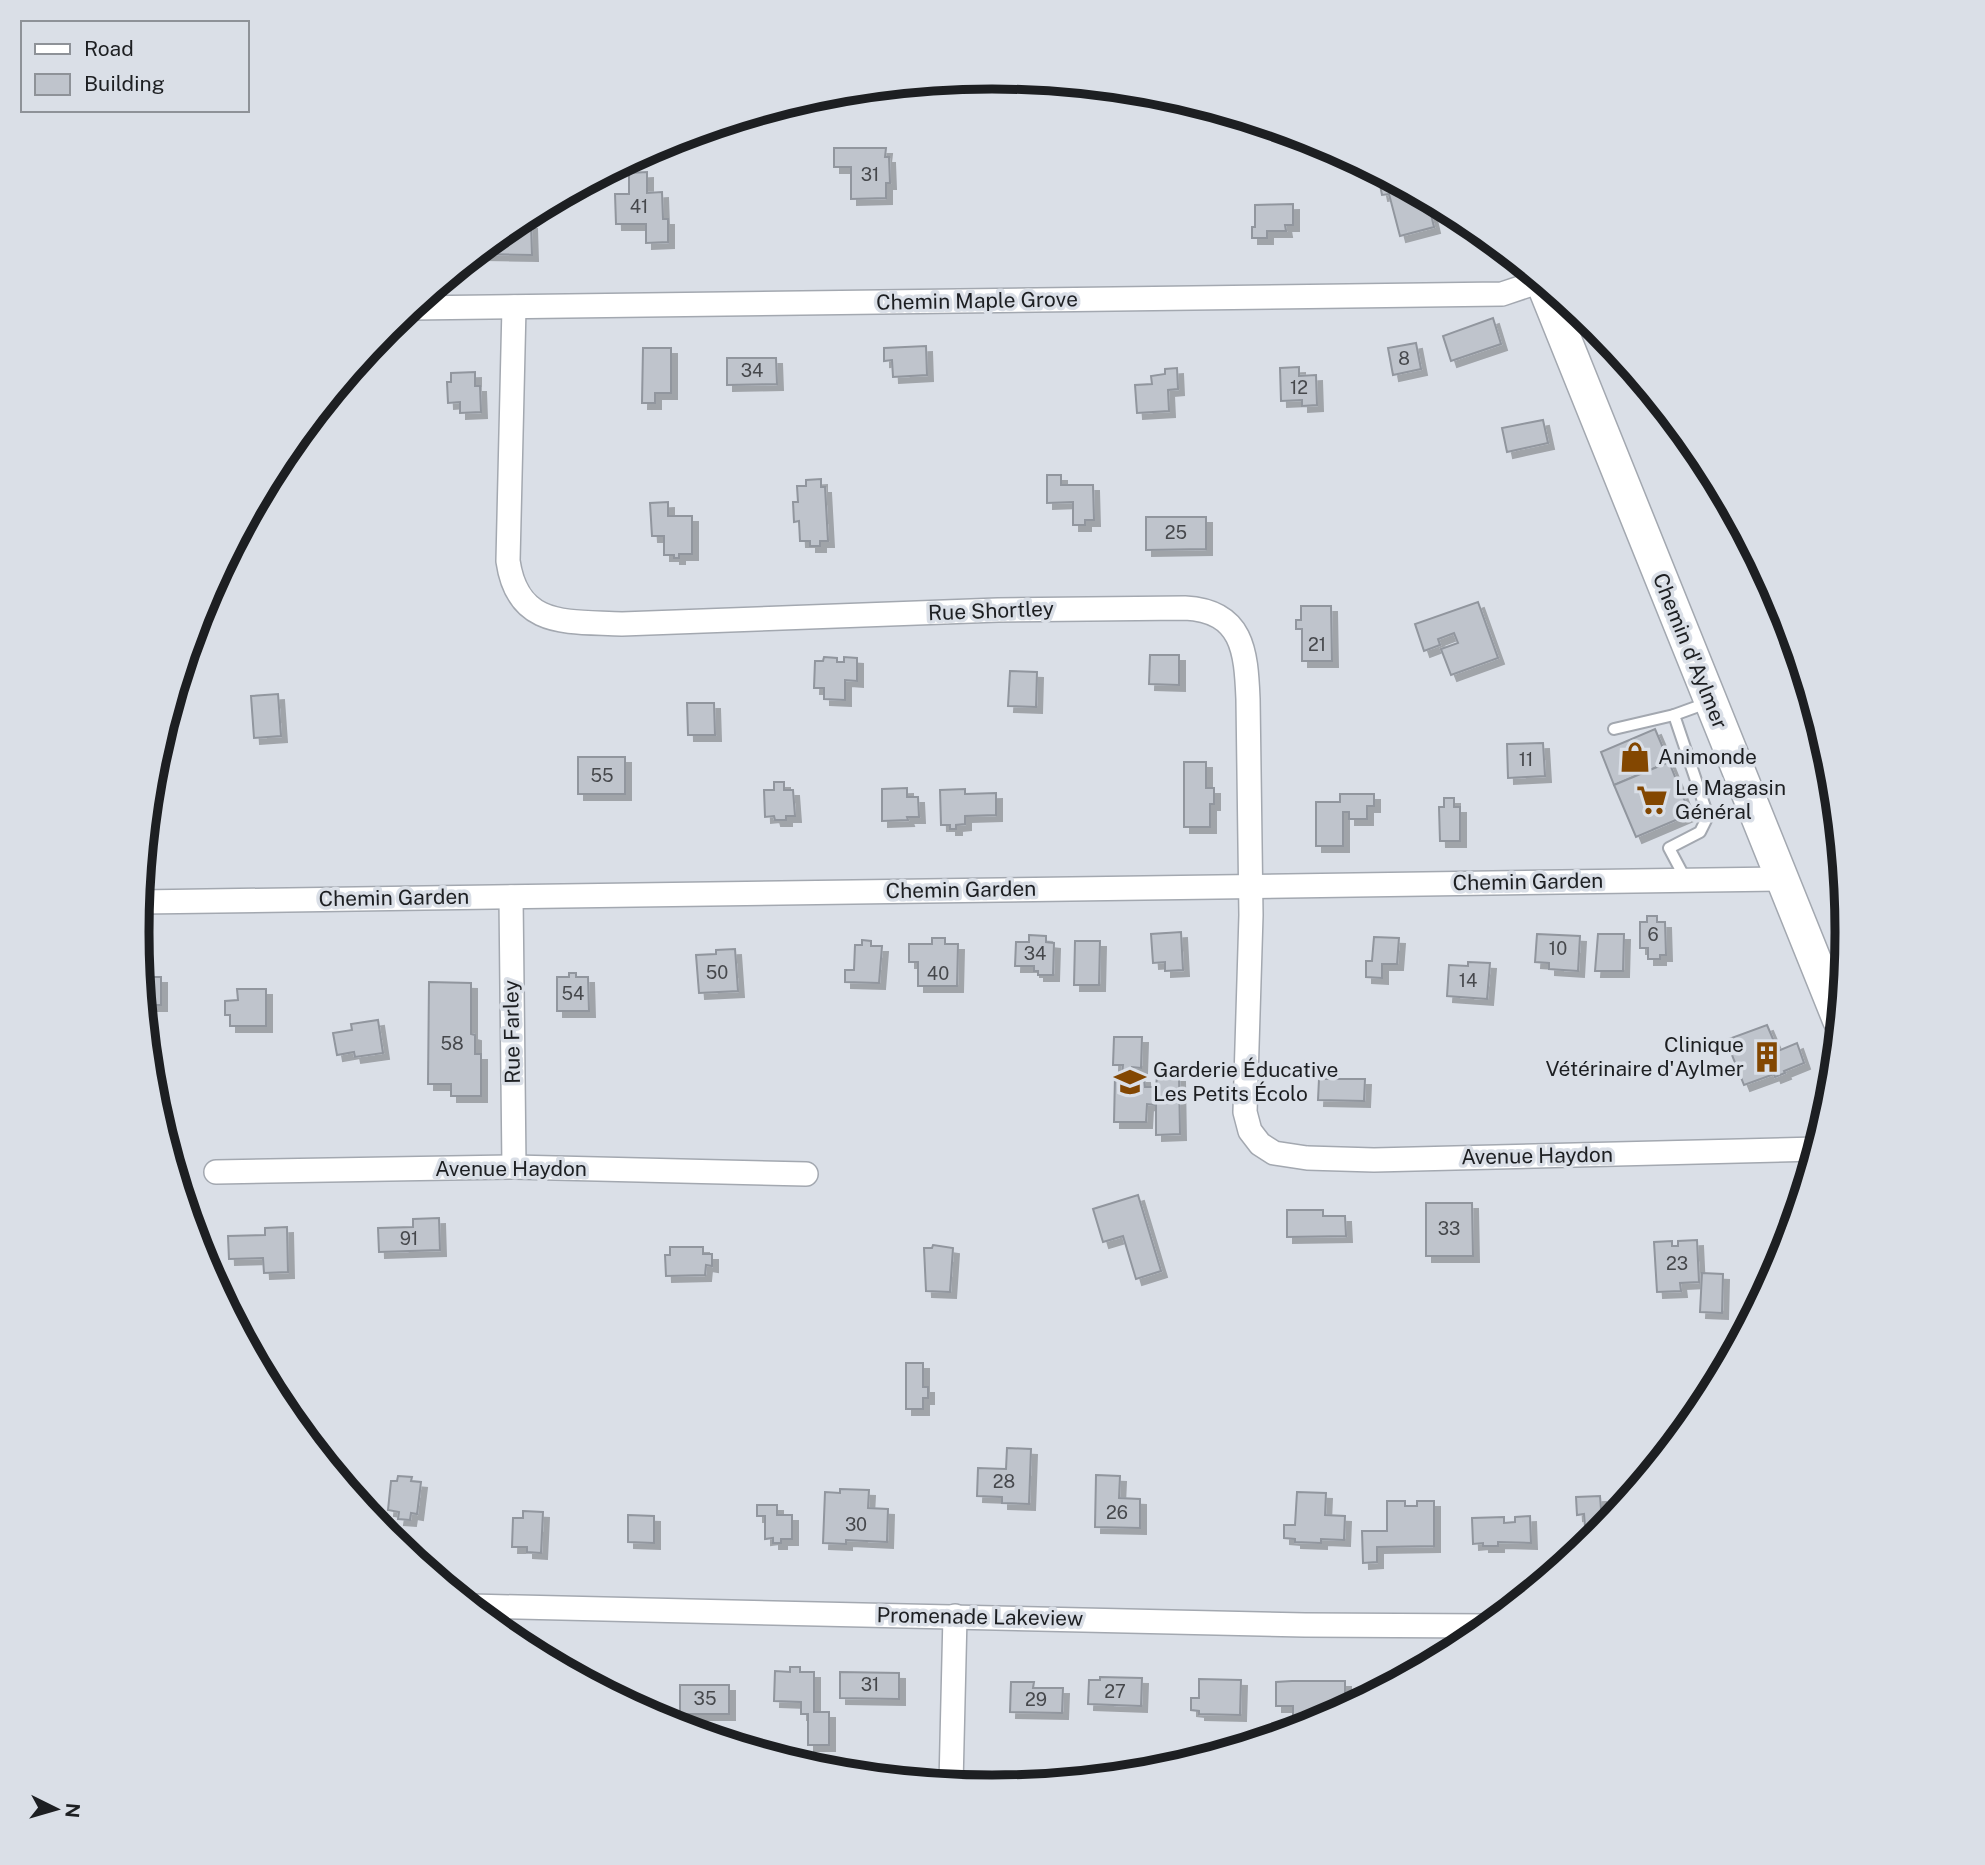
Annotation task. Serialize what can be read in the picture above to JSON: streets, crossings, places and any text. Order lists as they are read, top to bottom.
{
  "streets": {
    "main road": ["Chemin d'Aylmer"],
    "street": [
      "Chemin Maple Grove",
      "Rue Shortley",
      "Chemin Garden",
      "Rue Farley",
      "Avenue Haydon",
      "Promenade Lakeview"
    ]
  },
  "crossings": [
    ["Chemin Maple Grove", "Rue Shortley"],
    ["Rue Shortley", "Chemin Garden"],
    ["Rue Shortley", "Avenue Haydon"],
    ["Chemin d'Aylmer", "Chemin Garden"],
    ["Chemin Garden", "Rue Farley"],
    ["Rue Farley", "Avenue Haydon"]
  ],
  "places": {
    "shop": ["Animonde"],
    "supermarket": ["Le Magasin Général"],
    "building": ["Clinique Vétérinaire d'Aylmer"],
    "school or university": ["Garderie Éducative Les Petits Écolo"]
  },
  "house_numbers": [
    "31",
    "41",
    "8",
    "34",
    "12",
    "25",
    "21",
    "11",
    "55",
    "6",
    "10",
    "34",
    "50",
    "40",
    "14",
    "54",
    "58",
    "33",
    "91",
    "23",
    "28",
    "26",
    "30",
    "31",
    "27",
    "35",
    "29"
  ],
  "legend": ["Road", "Building"],
  "north": "right"
}
